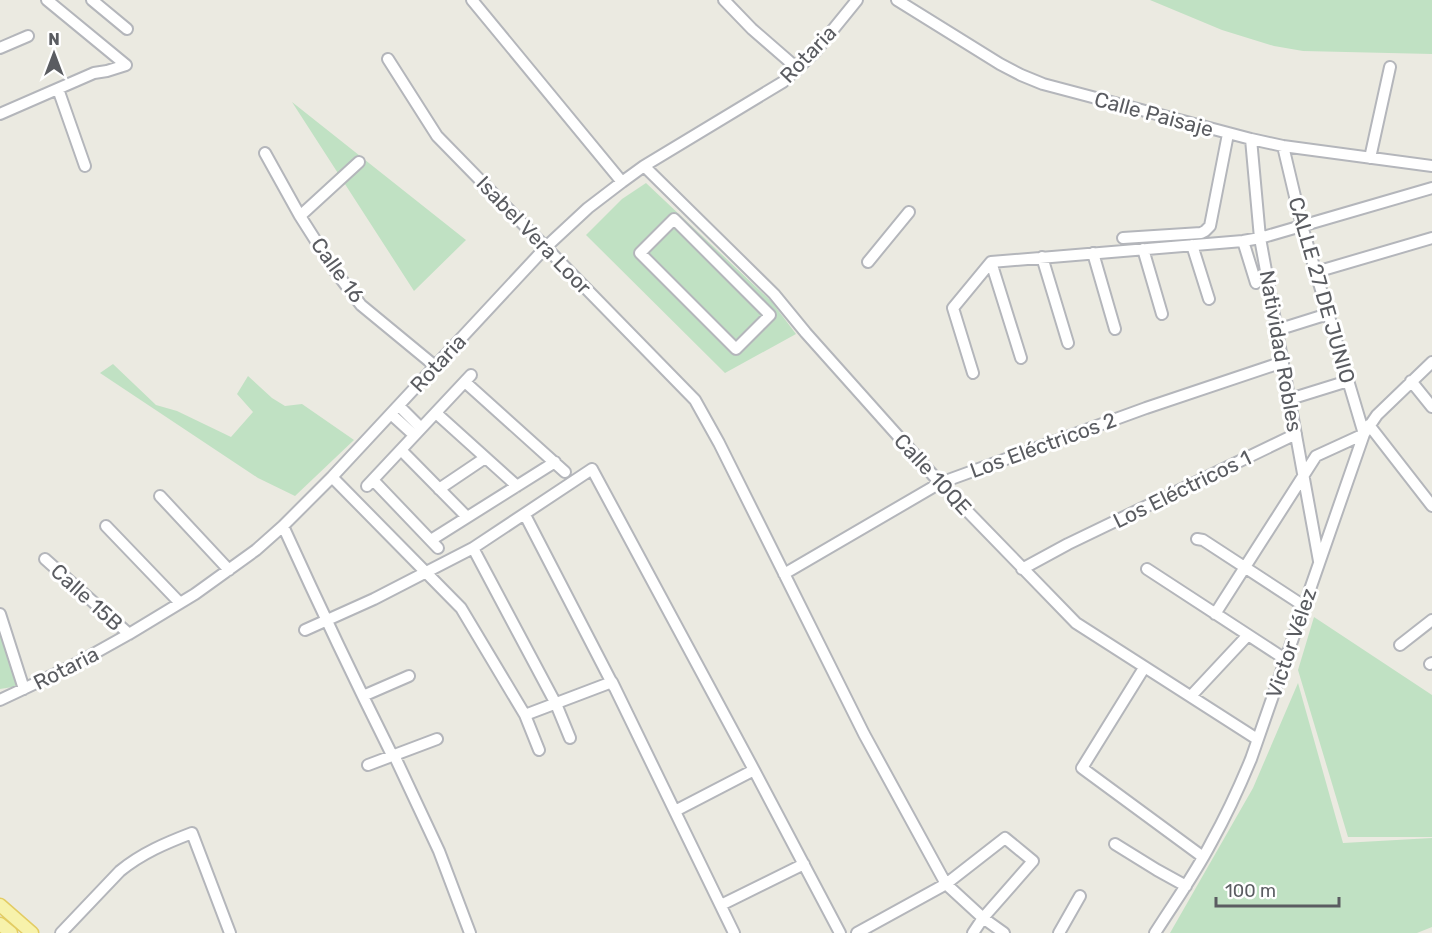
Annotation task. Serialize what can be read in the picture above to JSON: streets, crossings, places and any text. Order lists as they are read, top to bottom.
{
  "streets": {
    "street": [
      "Rotaria",
      "Calle Paisaje",
      "Isabel Vera Loor",
      "Calle 16",
      "CALLE 27 DE JUNIO",
      "Natividad Robles",
      "Los Eléctricos 2",
      "Calle 10QE",
      "Los Eléctricos 1",
      "Calle 15B",
      "Victor Vélez"
    ]
  },
  "crossings": [
    ["Rotaria", "Isabel Vera Loor"],
    ["Rotaria", "Calle 16"],
    ["Rotaria", "Calle 10QE"],
    ["Rotaria", "Calle 15B"],
    ["Calle Paisaje", "CALLE 27 DE JUNIO"],
    ["Calle Paisaje", "Natividad Robles"],
    ["Isabel Vera Loor", "Los Eléctricos 2"],
    ["CALLE 27 DE JUNIO", "Victor Vélez"],
    ["Natividad Robles", "Los Eléctricos 2"],
    ["Natividad Robles", "Los Eléctricos 1"],
    ["Natividad Robles", "Victor Vélez"],
    ["Los Eléctricos 2", "Calle 10QE"],
    ["Calle 10QE", "Los Eléctricos 1"],
    ["Calle 10QE", "Victor Vélez"]
  ],
  "scale_bar": "100 m",
  "north": "top"
}
